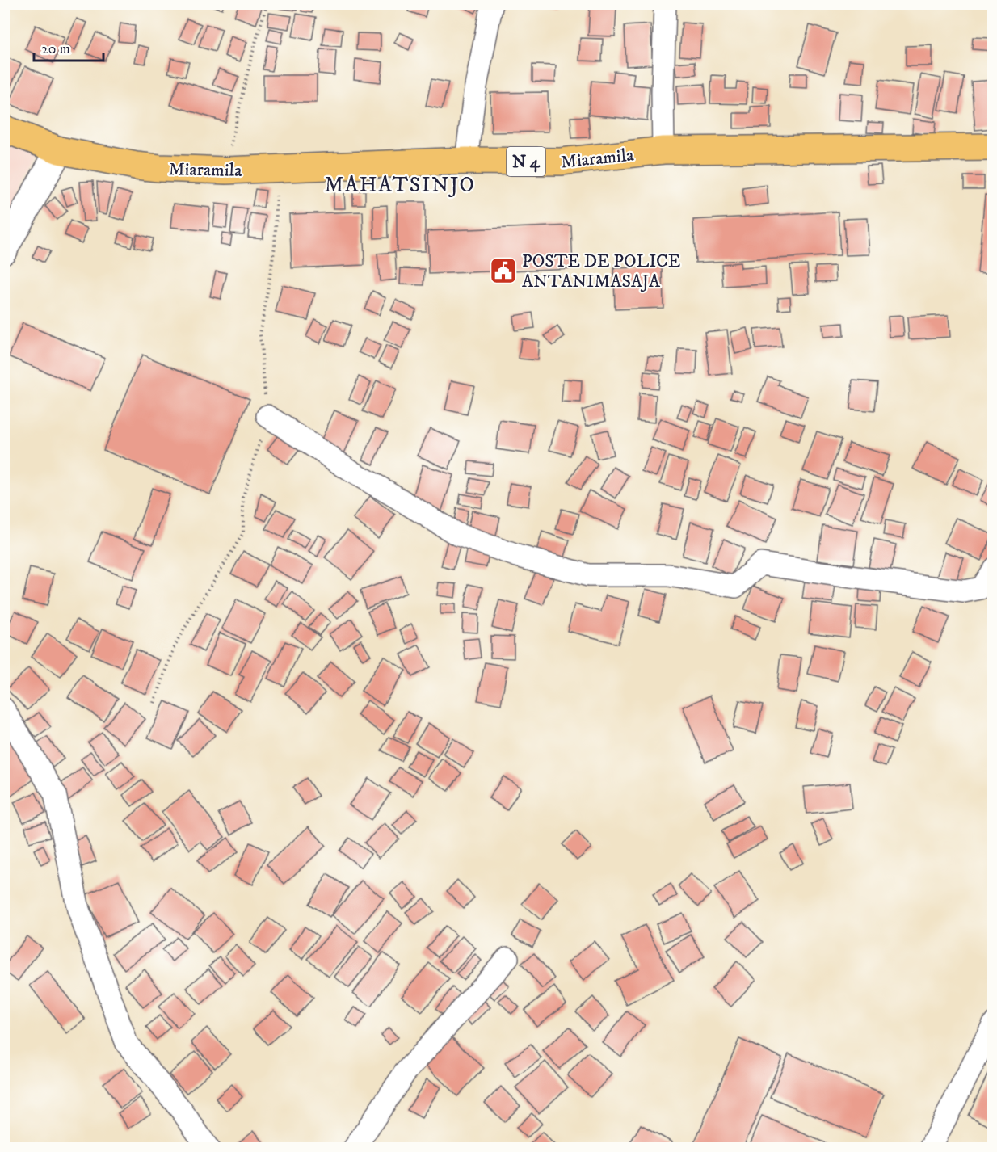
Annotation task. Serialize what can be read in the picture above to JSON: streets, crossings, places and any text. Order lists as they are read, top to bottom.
{
  "streets": {
    "main road": ["Miaramila", "N 4"]
  },
  "districts": ["MAHATSINJO"],
  "places": {
    "public building": ["POSTE DE POLICE ANTANIMASAJA"]
  },
  "scale_bar": "20 m"
}
